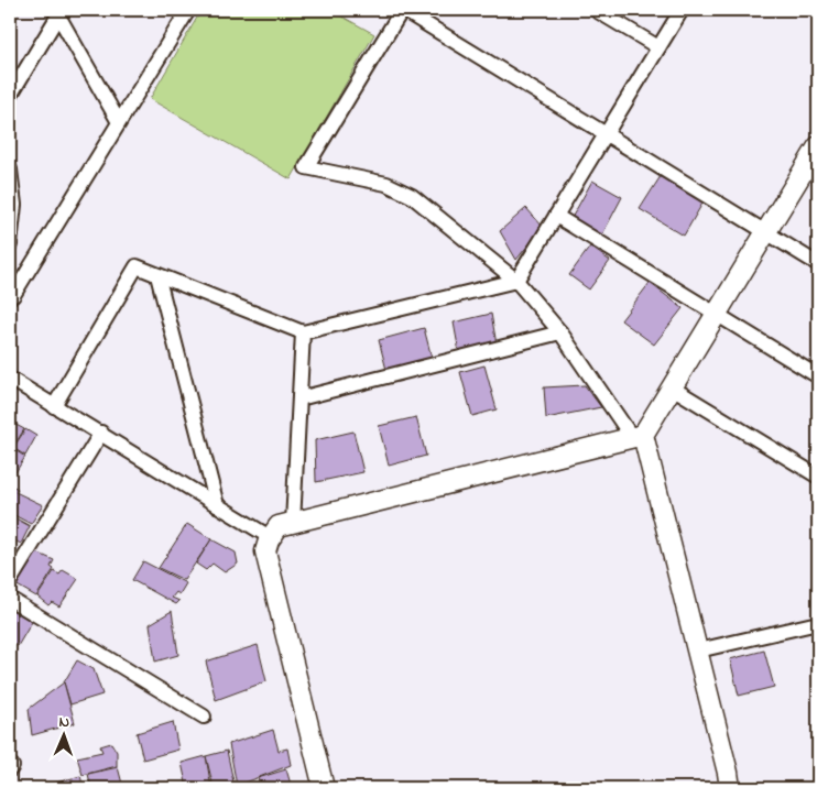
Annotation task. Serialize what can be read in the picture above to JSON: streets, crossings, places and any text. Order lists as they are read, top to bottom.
{
  "north": "top"
}
